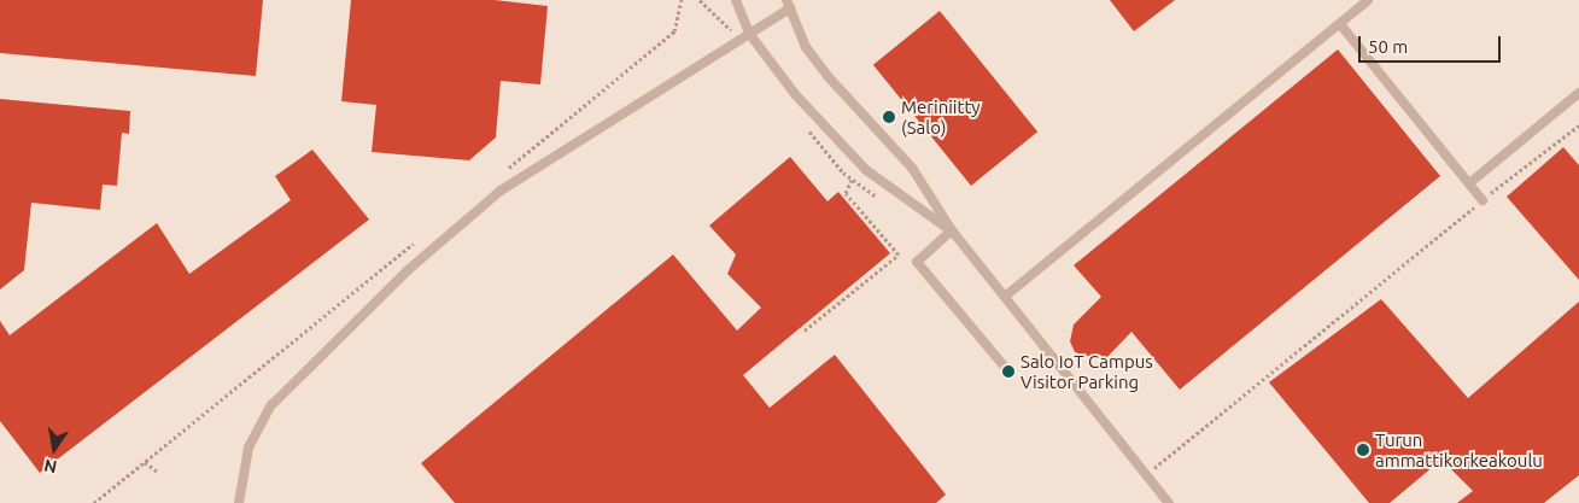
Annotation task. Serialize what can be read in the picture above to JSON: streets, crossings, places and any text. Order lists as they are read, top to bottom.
{
  "places": ["Meriniitty (Salo)", "Salo IoT Campus Visitor Parking", "Turun ammattikorkeakoulu"],
  "scale_bar": "50 m",
  "north": "bottom"
}
